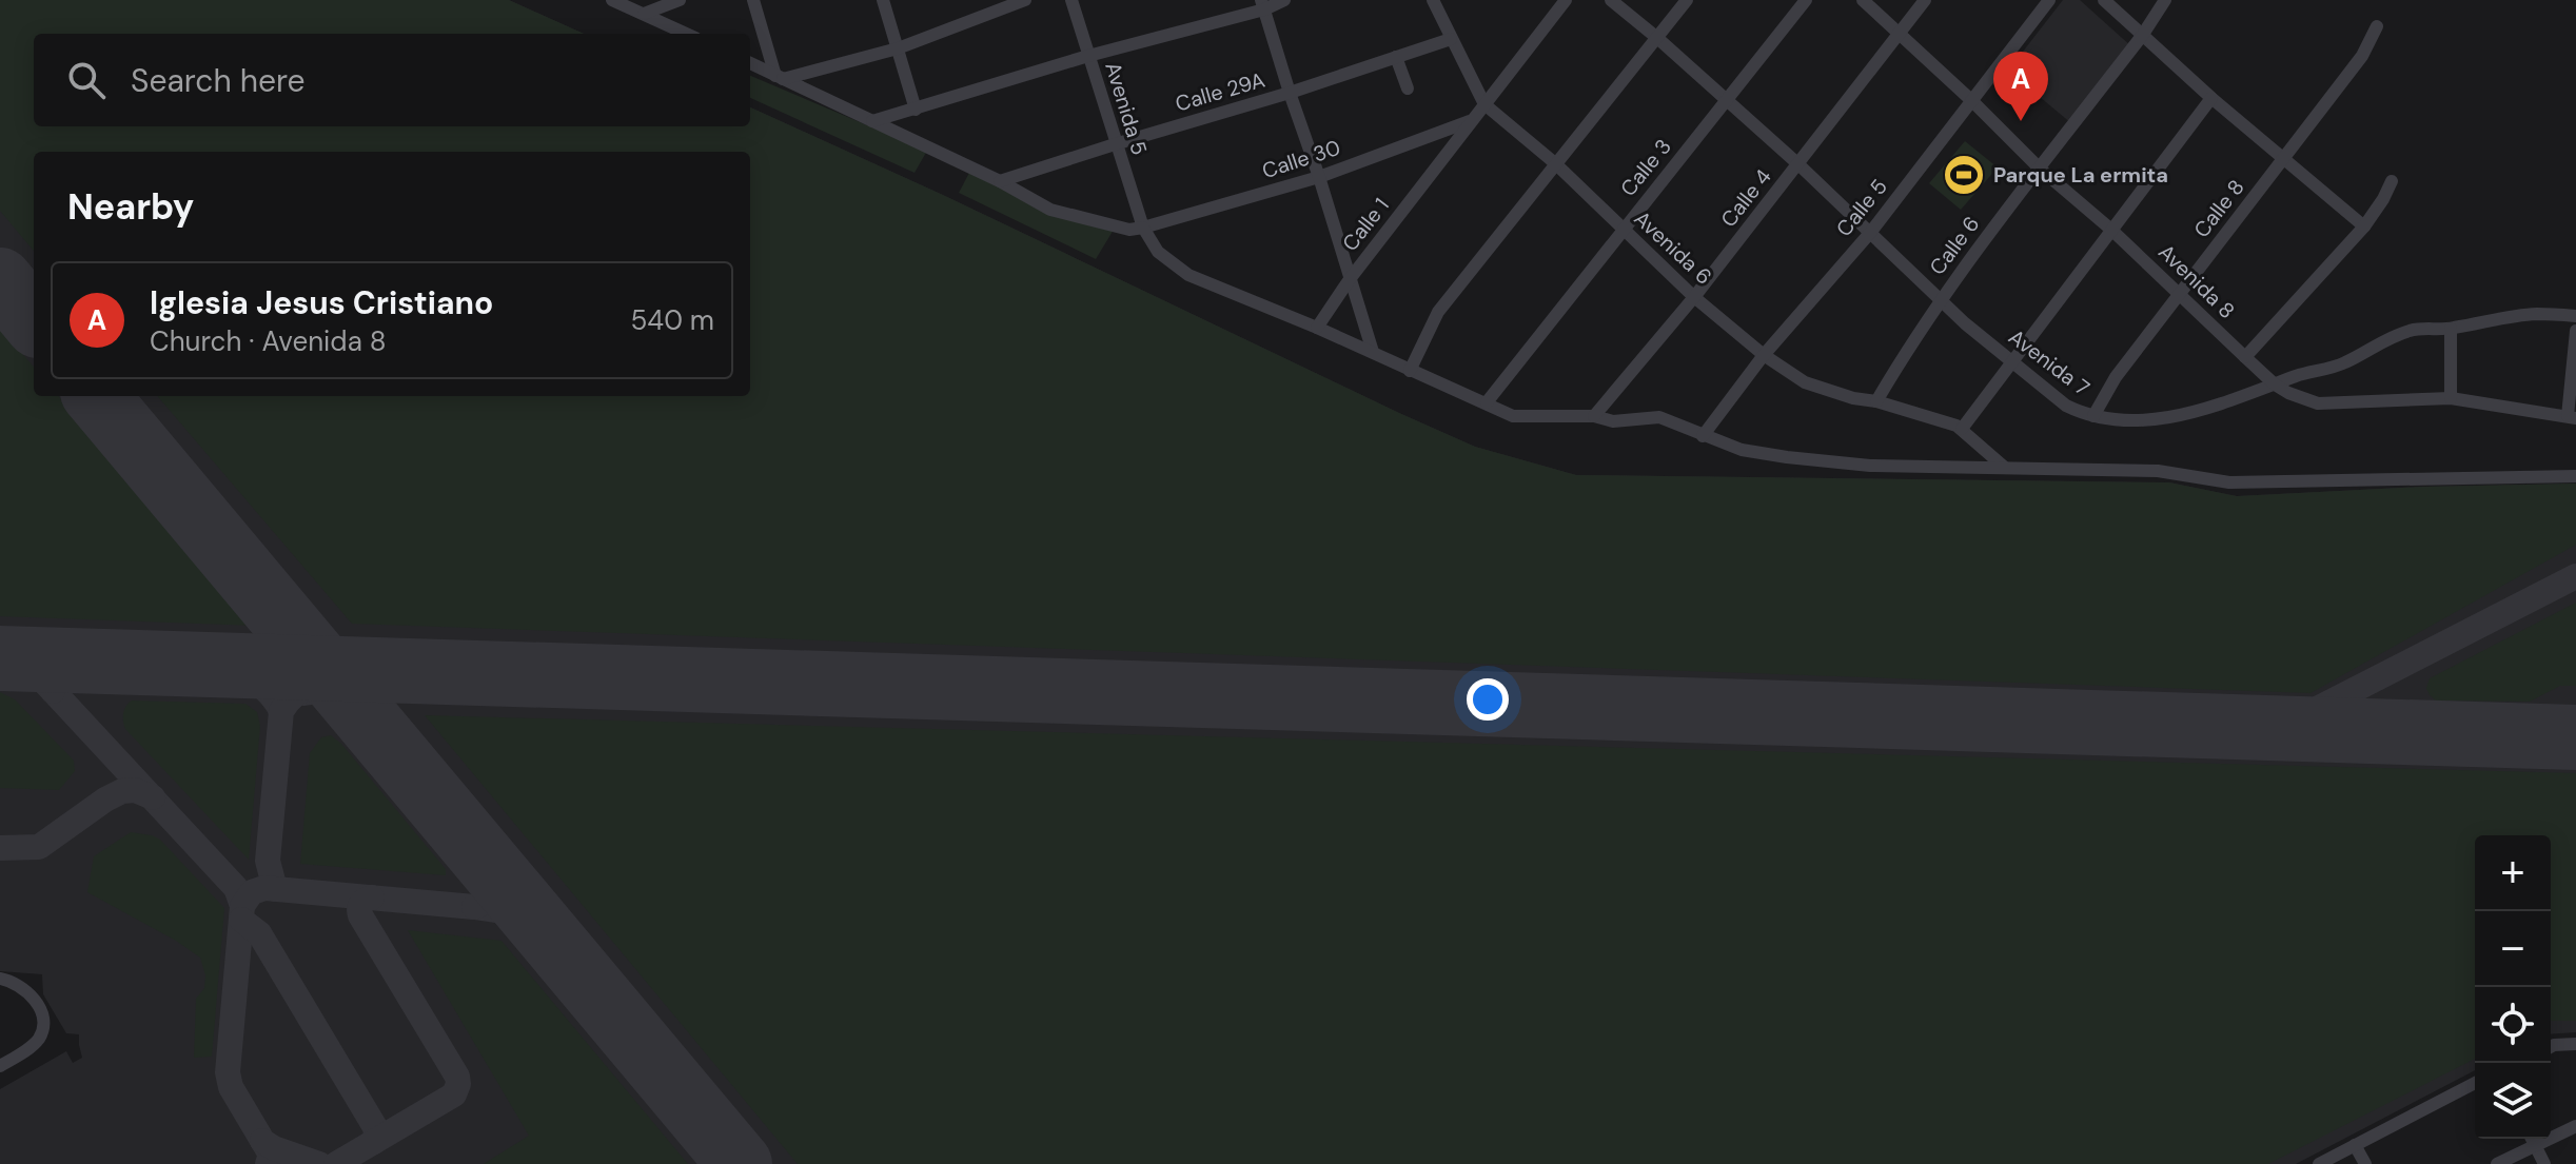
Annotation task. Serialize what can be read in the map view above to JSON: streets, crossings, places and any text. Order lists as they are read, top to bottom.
{
  "streets": {
    "street": [
      "Calle 29A",
      "Avenida 5",
      "Calle 30",
      "Calle 3",
      "Calle 4",
      "Calle 5",
      "Calle 8",
      "Calle 1",
      "Calle 6",
      "Avenida 6",
      "Avenida 8",
      "Avenida 7"
    ]
  },
  "crossings": [
    ["Calle 29A", "Avenida 5"],
    ["Calle 29A", "Avenida 6"],
    ["Avenida 5", "Calle 30"],
    ["Avenida 5", "Calle 3"],
    ["Avenida 5", "Calle 4"],
    ["Avenida 5", "Calle 5"],
    ["Avenida 5", "Calle 1"],
    ["Calle 30", "Calle 1"],
    ["Calle 3", "Avenida 6"],
    ["Calle 3", "Avenida 7"],
    ["Calle 4", "Avenida 6"],
    ["Calle 4", "Avenida 8"],
    ["Calle 4", "Avenida 7"],
    ["Calle 5", "Avenida 6"],
    ["Calle 5", "Avenida 8"],
    ["Calle 5", "Avenida 7"],
    ["Calle 8", "Avenida 8"],
    ["Calle 8", "Avenida 7"],
    ["Calle 1", "Avenida 6"],
    ["Calle 6", "Avenida 6"],
    ["Calle 6", "Avenida 8"],
    ["Calle 6", "Avenida 7"],
    ["Avenida 8", "Avenida 7"]
  ],
  "places": {
    "sports": ["Parque La ermita"]
  },
  "page": {
    "search": "Search here",
    "pins": "A",
    "heading": "Nearby",
    "list": [
      {
        "mark": "A",
        "name": "Iglesia Jesus Cristiano",
        "note": "Church · Avenida 8",
        "value": "540 m"
      }
    ],
    "map_buttons": ["+", "−"]
  }
}
